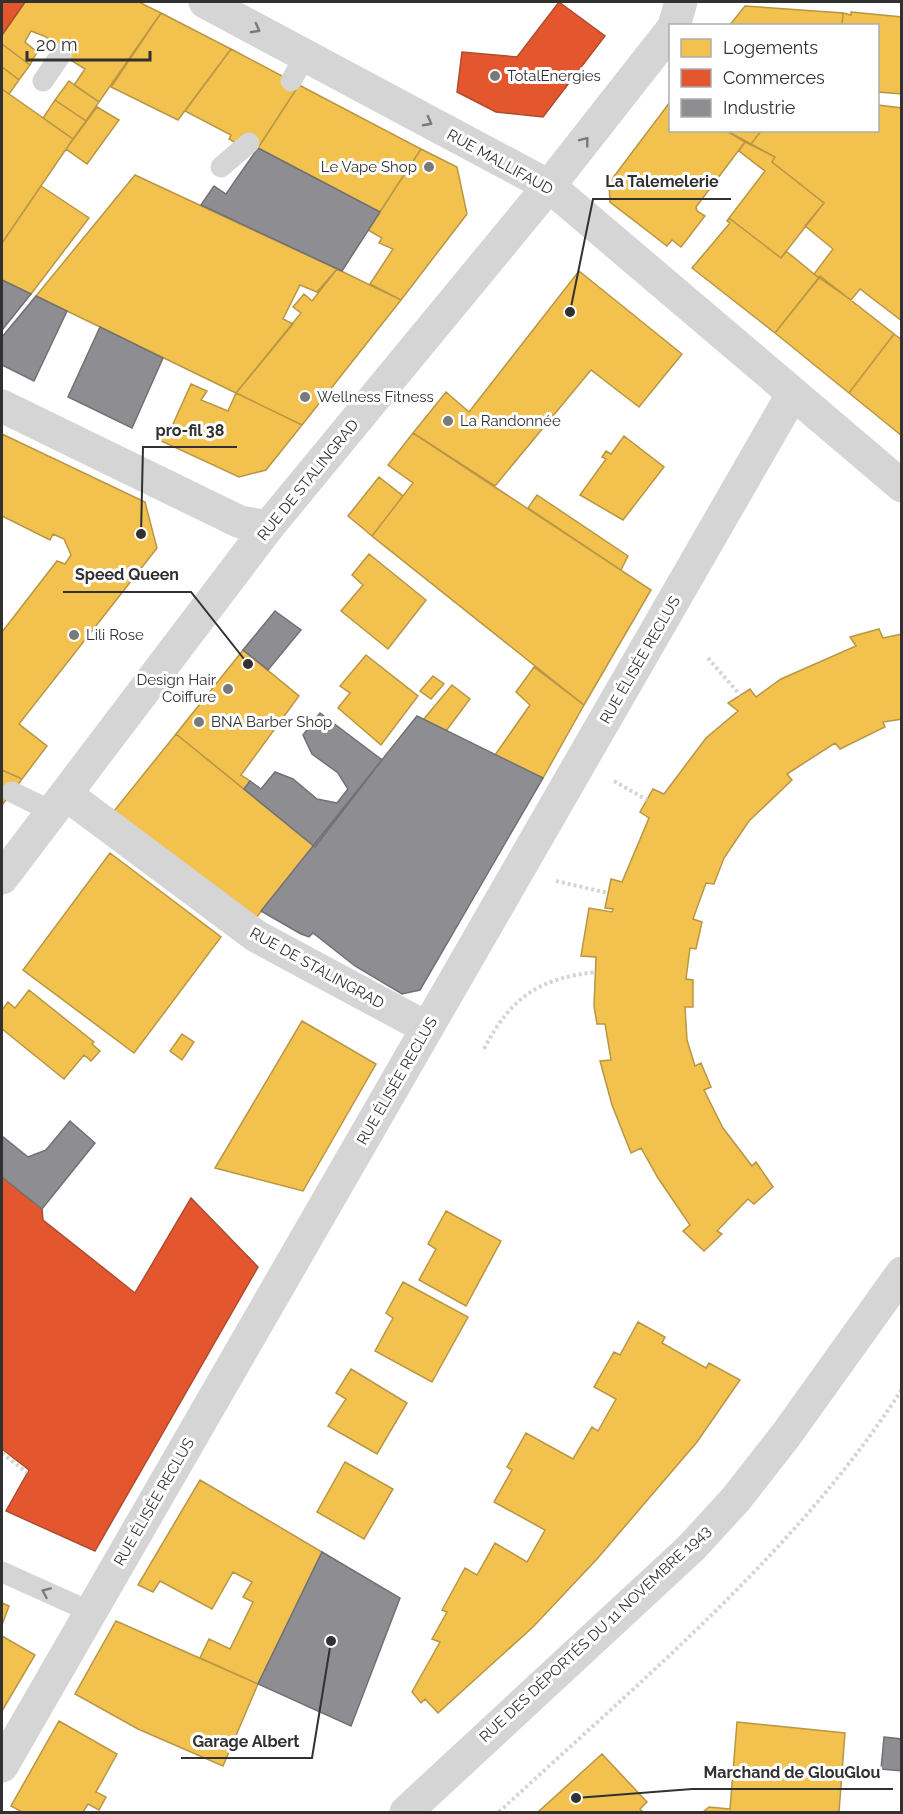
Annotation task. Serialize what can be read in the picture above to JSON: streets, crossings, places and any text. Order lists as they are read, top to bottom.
{
  "streets": {
    "street": [
      "RUE MALLIFAUD",
      "RUE DE STALINGRAD",
      "RUE ÉLISÉE RECLUS",
      "RUE DES DÉPORTÉS DU 11 NOVEMBRE 1943"
    ]
  },
  "crossings": [
    ["RUE MALLIFAUD", "RUE DE STALINGRAD"],
    ["RUE MALLIFAUD", "RUE ÉLISÉE RECLUS"],
    ["RUE DE STALINGRAD", "RUE ÉLISÉE RECLUS"]
  ],
  "one_way": ["RUE MALLIFAUD"],
  "places": [
    "TotalEnergies",
    "Le Vape Shop",
    "La Talemelerie",
    "Wellness Fitness",
    "La Randonnée",
    "pro-fil 38",
    "Lili Rose",
    "Speed Queen",
    "Design Hair Coiffure",
    "BNA Barber Shop",
    "Garage Albert",
    "Marchand de GlouGlou"
  ],
  "legend": ["Logements", "Commerces", "Industrie"],
  "scale_bar": "20 m"
}
